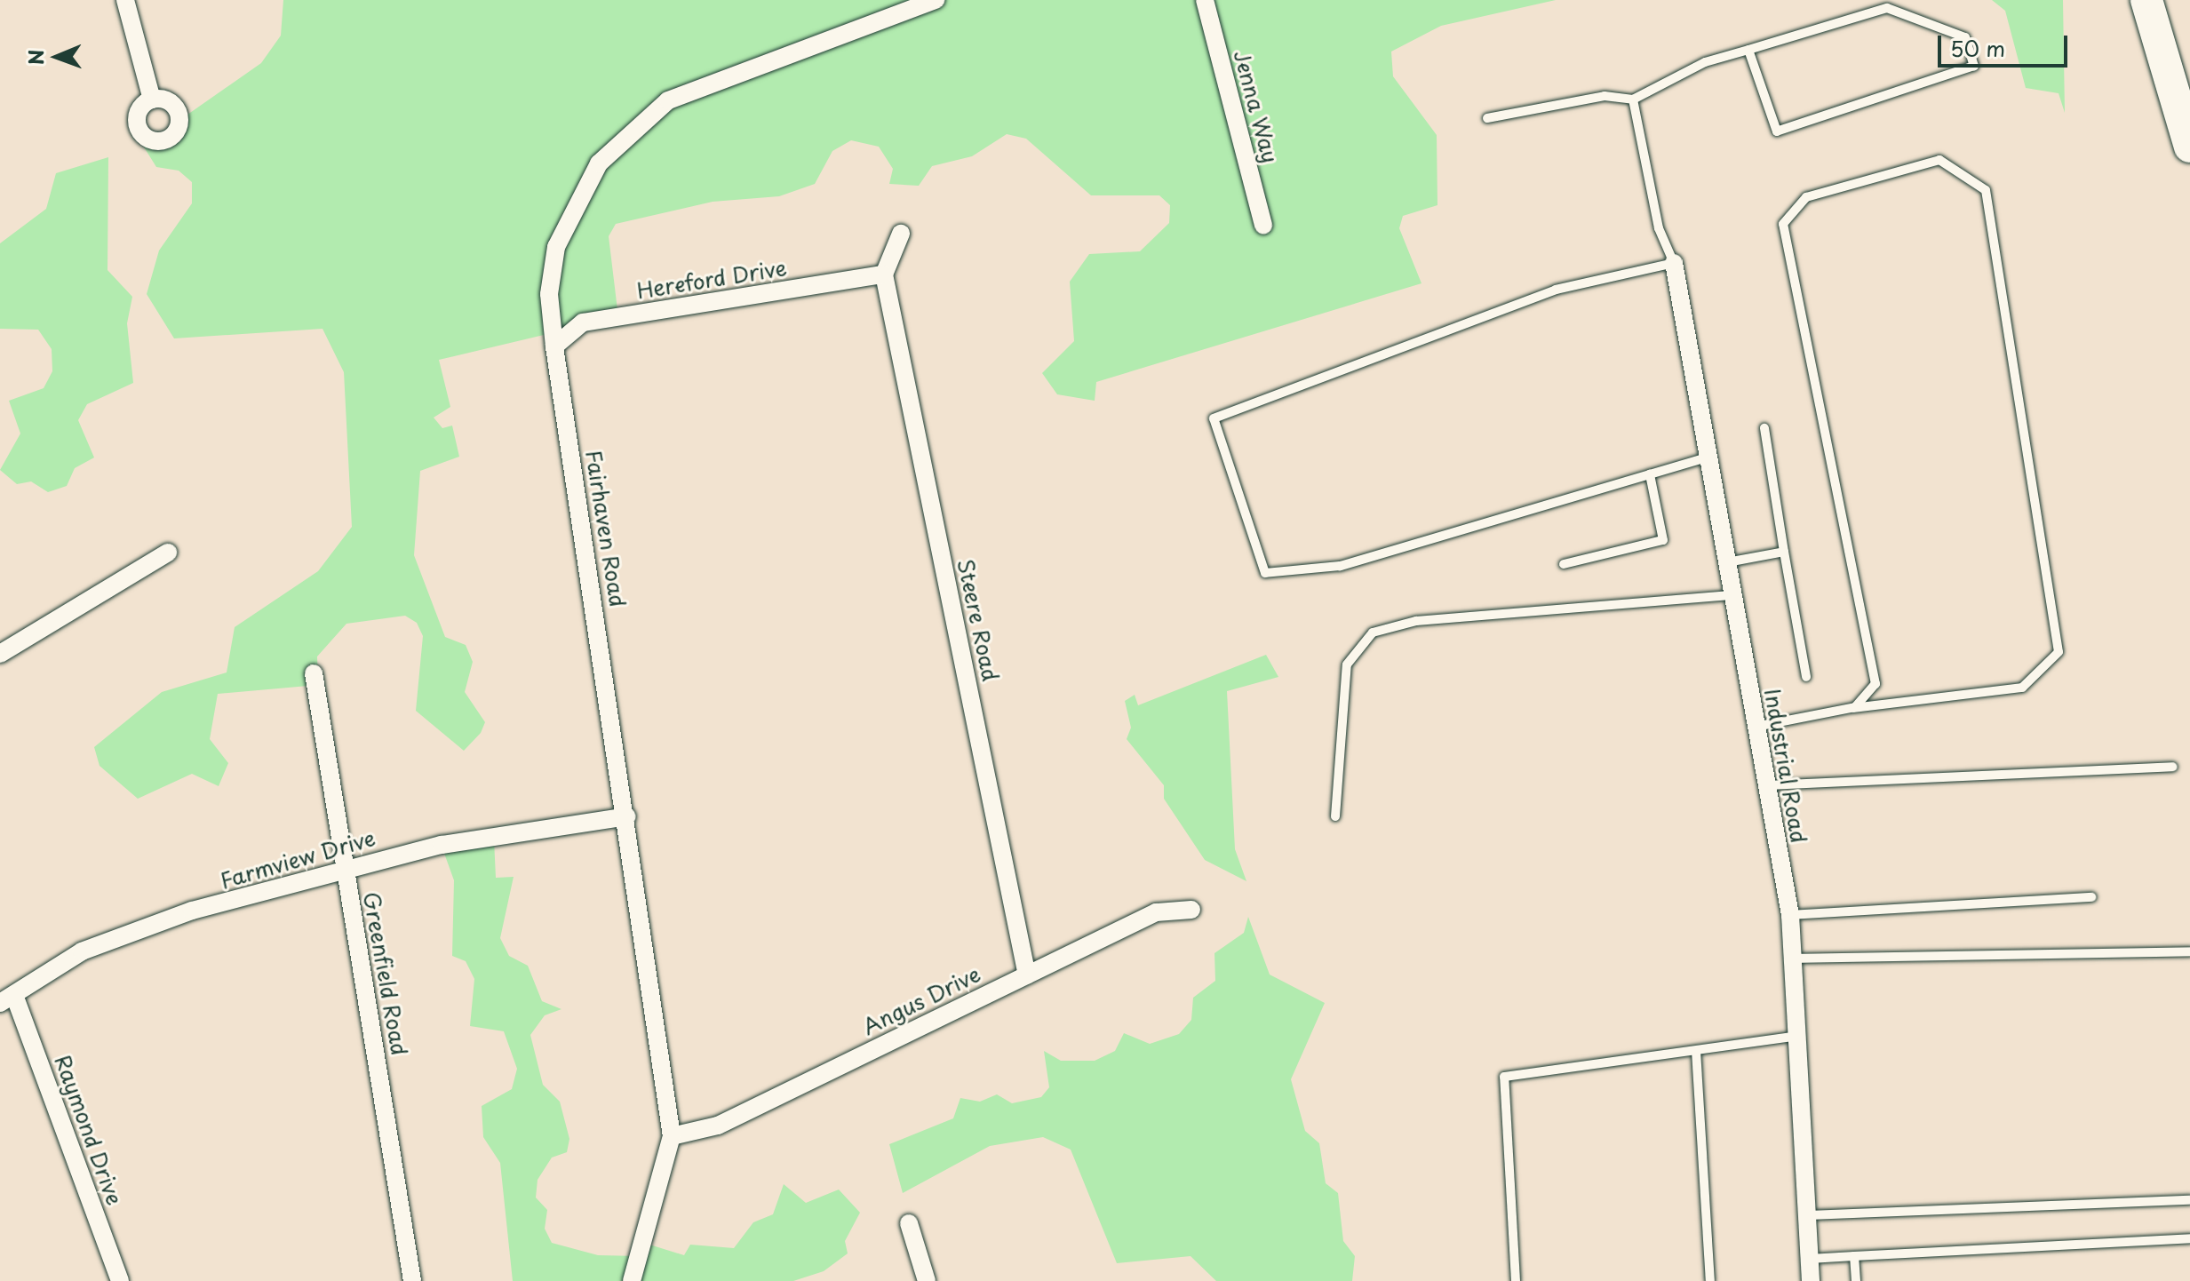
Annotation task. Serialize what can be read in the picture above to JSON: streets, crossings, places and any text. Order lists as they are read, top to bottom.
{
  "streets": {
    "street": [
      "Jenna Way",
      "Hereford Drive",
      "Fairhaven Road",
      "Steere Road",
      "Industrial Road",
      "Farmview Drive",
      "Greenfield Road",
      "Angus Drive",
      "Raymond Drive"
    ]
  },
  "crossings": [
    ["Hereford Drive", "Fairhaven Road"],
    ["Hereford Drive", "Steere Road"],
    ["Fairhaven Road", "Farmview Drive"],
    ["Fairhaven Road", "Angus Drive"],
    ["Steere Road", "Angus Drive"],
    ["Farmview Drive", "Greenfield Road"],
    ["Farmview Drive", "Raymond Drive"]
  ],
  "scale_bar": "50 m",
  "north": "left"
}
